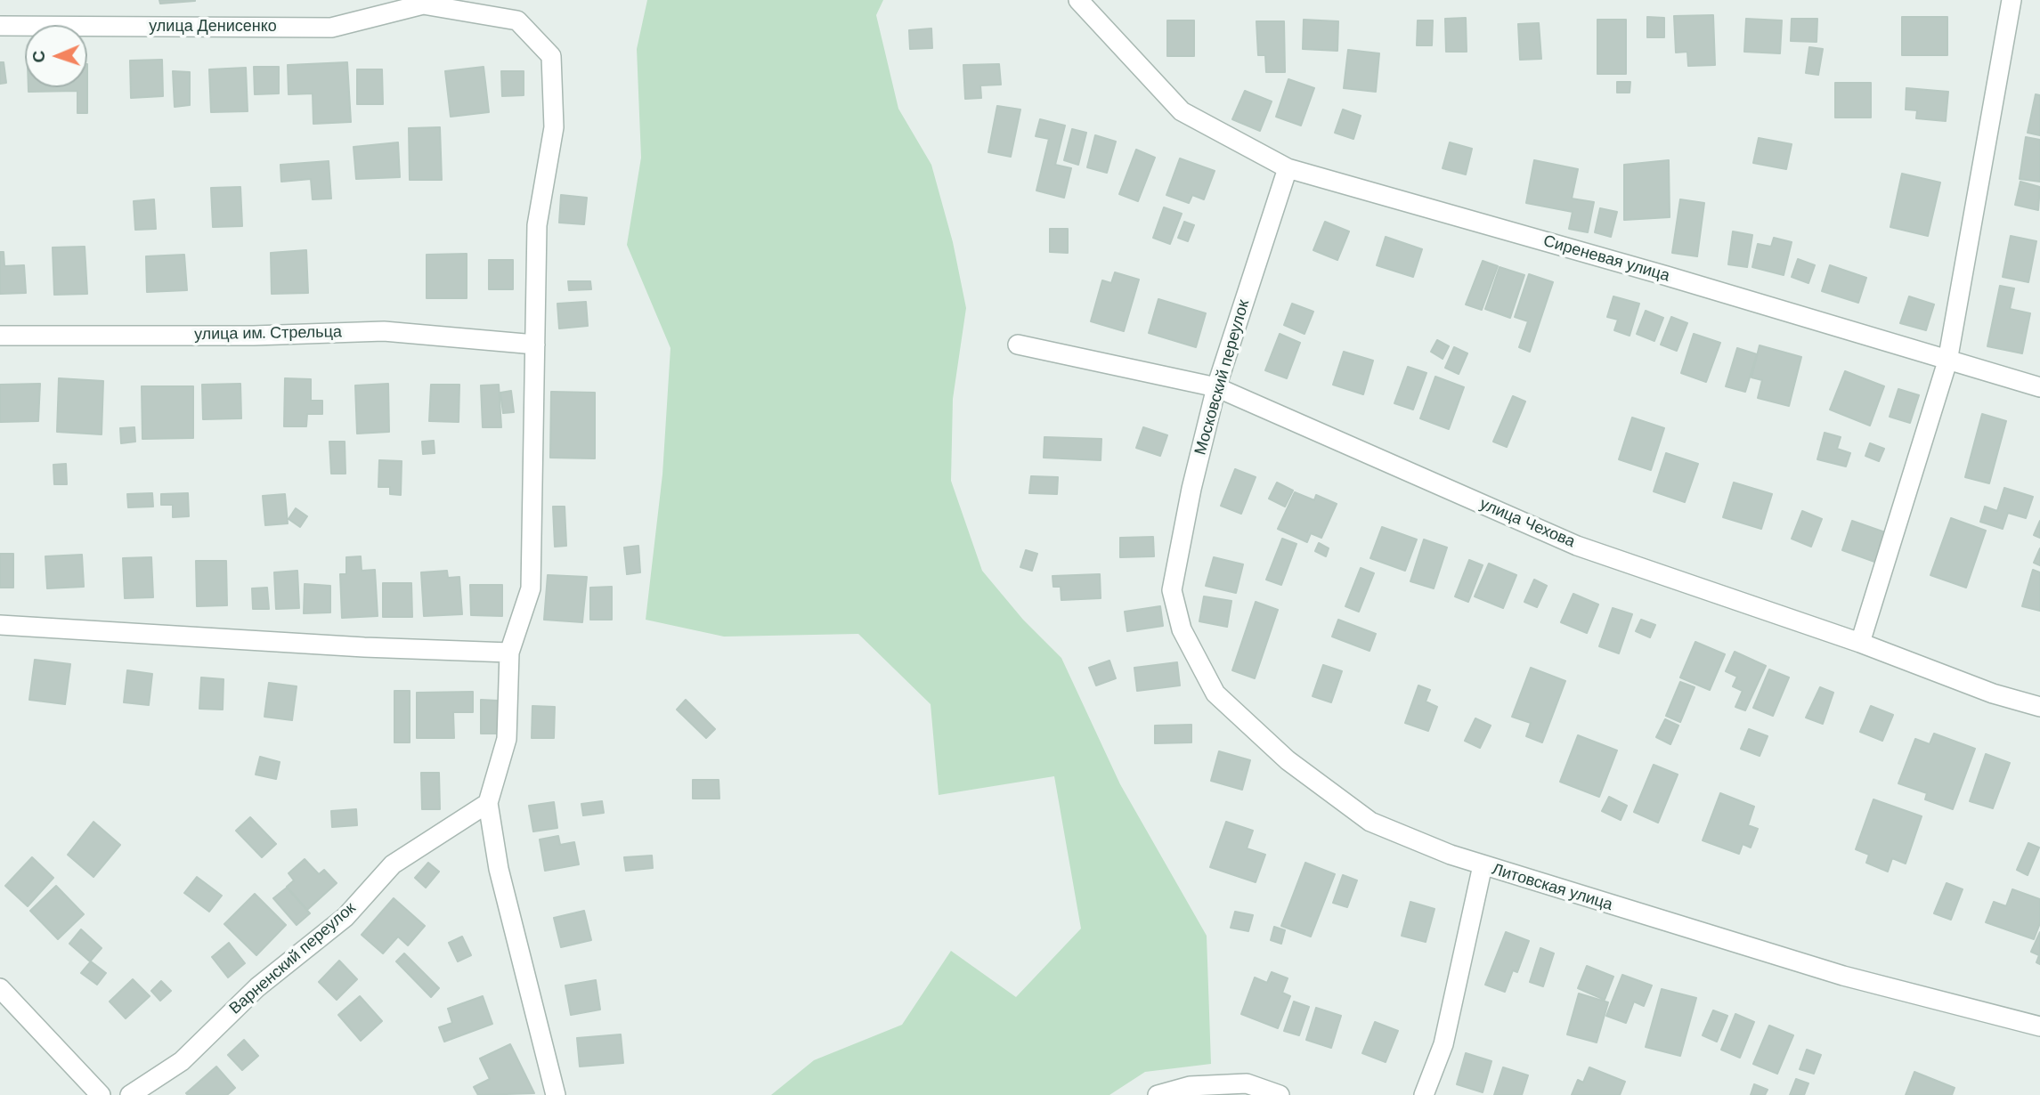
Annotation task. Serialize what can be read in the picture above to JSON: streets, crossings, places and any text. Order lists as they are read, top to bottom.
{
  "streets": {
    "street": [
      "улица Денисенко",
      "Сиреневая улица",
      "улица им. Стрельца",
      "Московский переулок",
      "улица Чехова",
      "Литовская улица",
      "Варненский переулок"
    ]
  },
  "crossings": [
    ["Сиреневая улица", "Московский переулок"],
    ["Московский переулок", "улица Чехова"],
    ["Московский переулок", "Литовская улица"]
  ],
  "north": "left"
}
